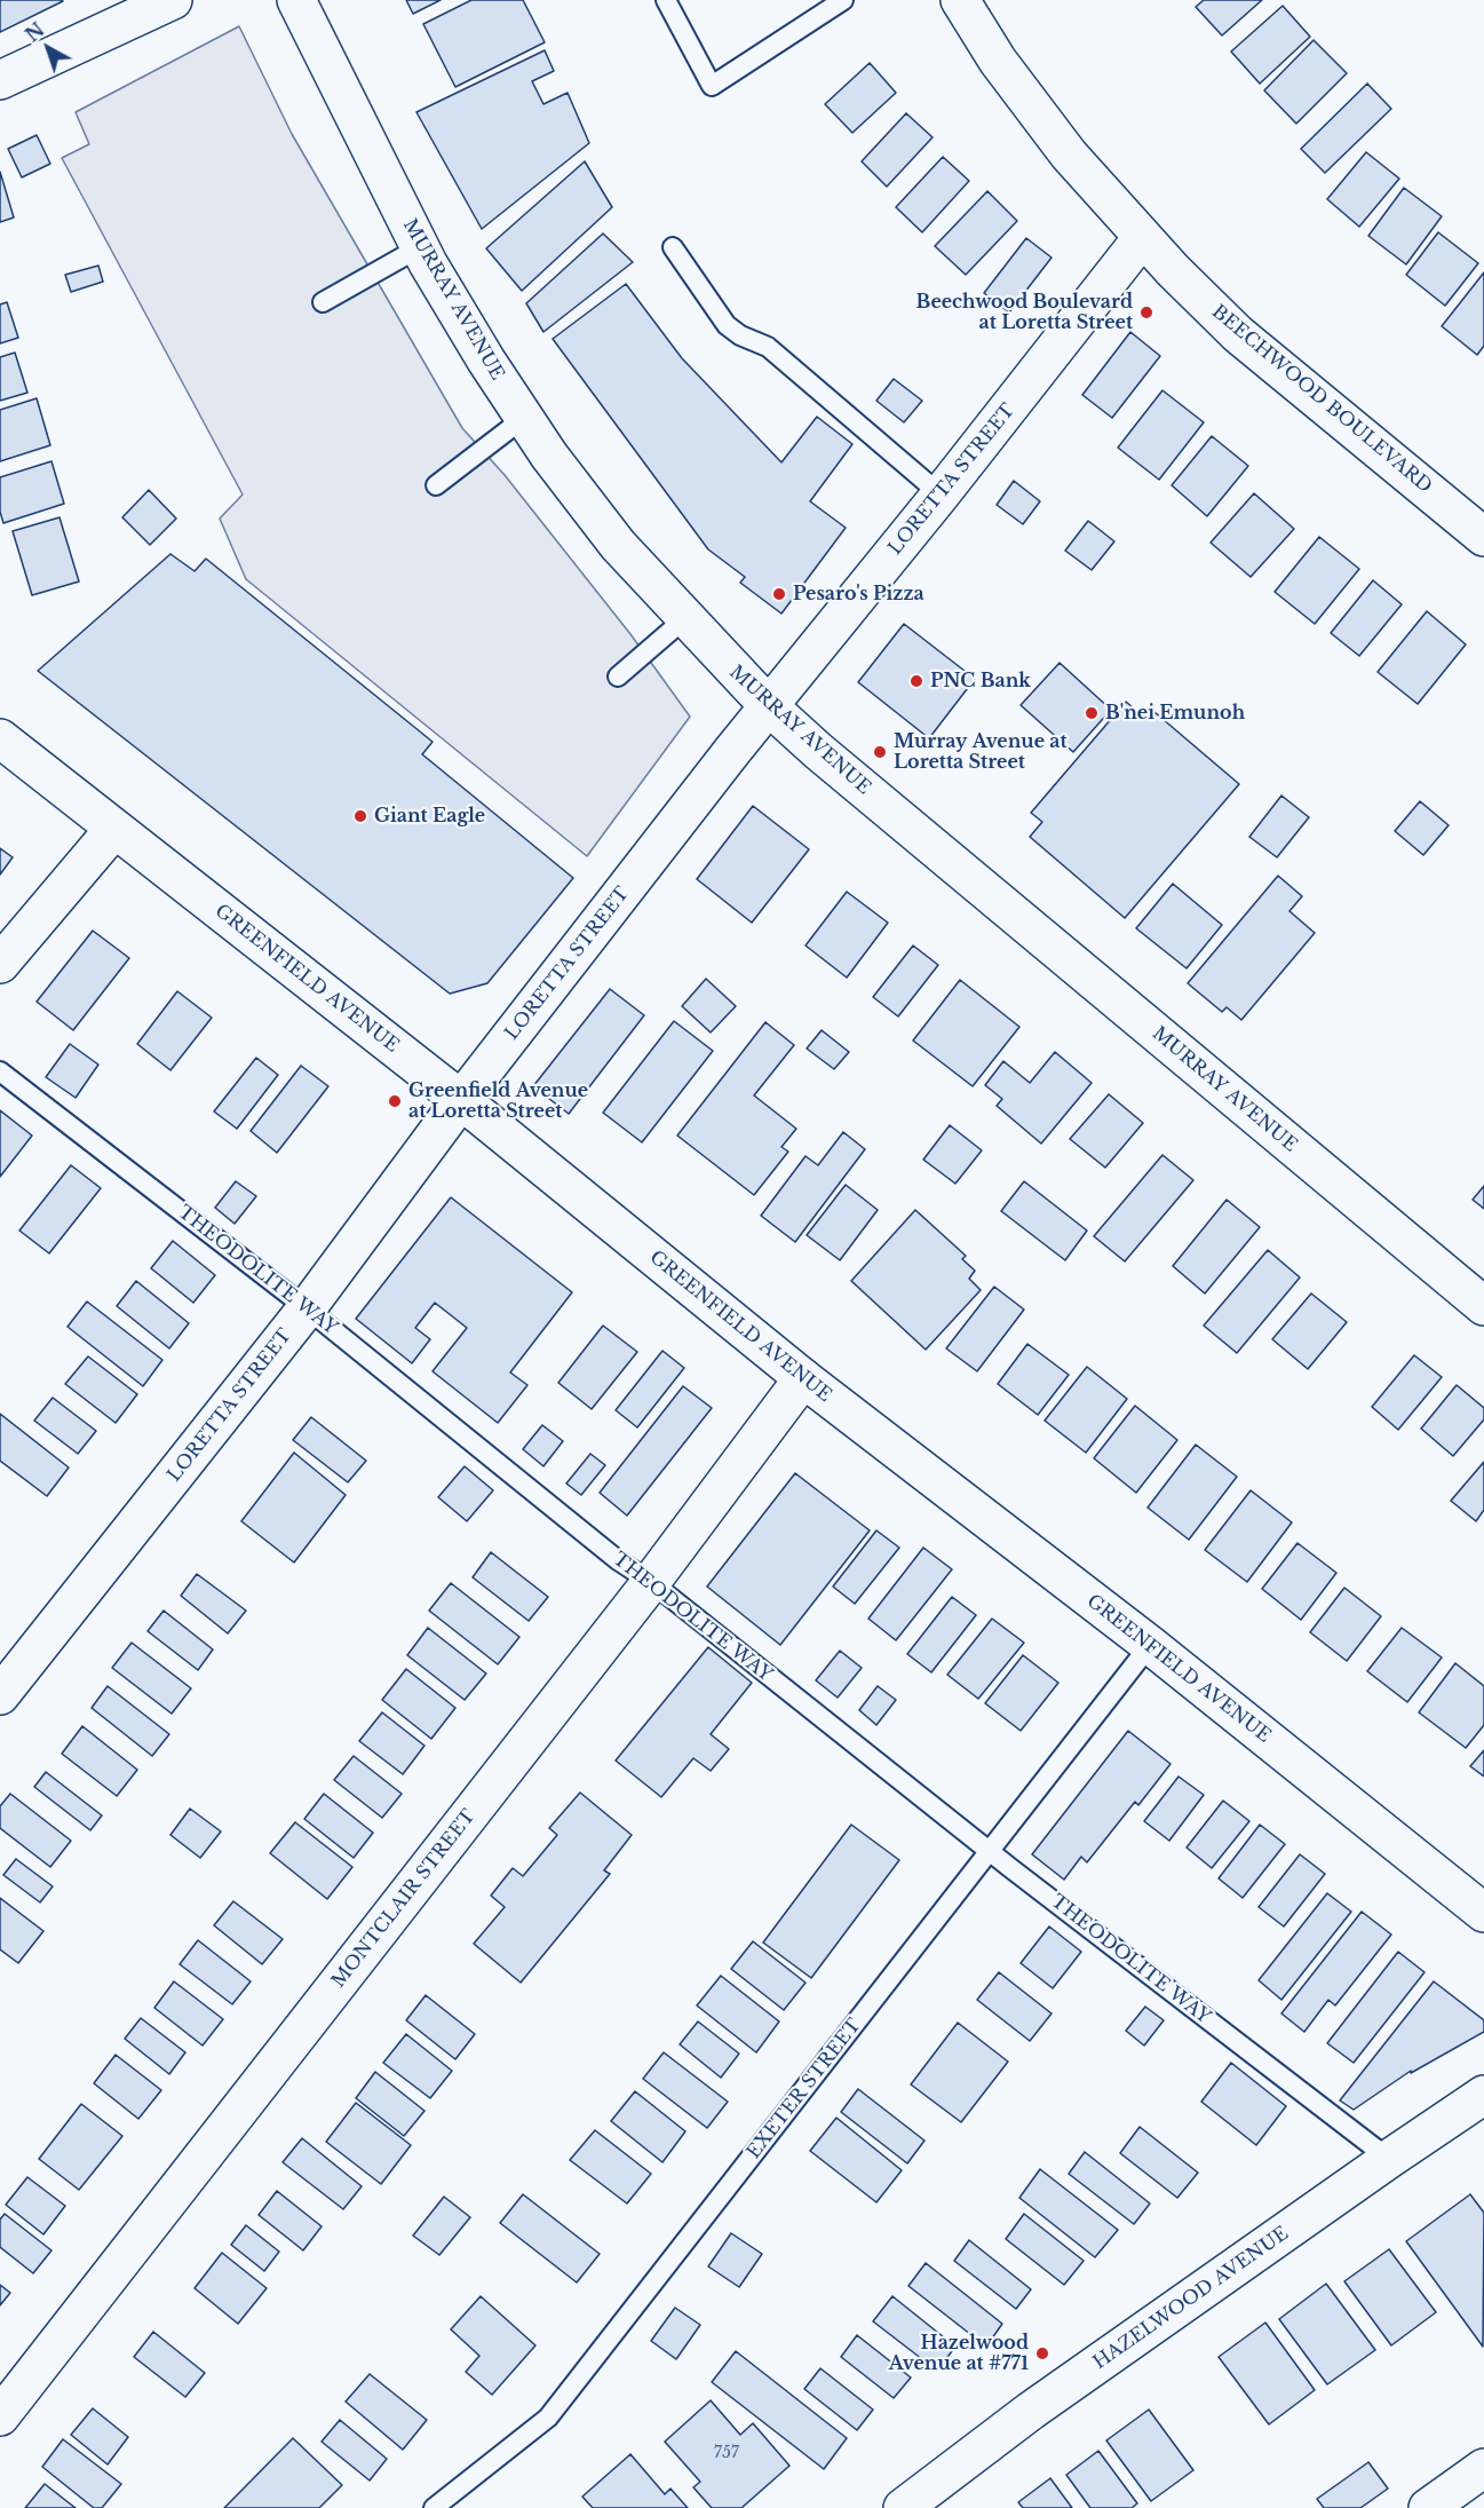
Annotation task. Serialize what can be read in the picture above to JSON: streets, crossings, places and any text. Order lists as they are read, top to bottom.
{
  "streets": {
    "main road": [
      "MURRAY AVENUE",
      "BEECHWOOD BOULEVARD",
      "LORETTA STREET",
      "GREENFIELD AVENUE",
      "MONTCLAIR STREET",
      "HAZELWOOD AVENUE"
    ],
    "lane": ["THEODOLITE WAY", "EXETER STREET"]
  },
  "crossings": [
    ["MURRAY AVENUE", "LORETTA STREET"],
    ["BEECHWOOD BOULEVARD", "LORETTA STREET"],
    ["LORETTA STREET", "GREENFIELD AVENUE"],
    ["LORETTA STREET", "THEODOLITE WAY"],
    ["GREENFIELD AVENUE", "MONTCLAIR STREET"],
    ["GREENFIELD AVENUE", "EXETER STREET"],
    ["THEODOLITE WAY", "MONTCLAIR STREET"],
    ["THEODOLITE WAY", "EXETER STREET"],
    ["THEODOLITE WAY", "HAZELWOOD AVENUE"]
  ],
  "places": [
    "Beechwood Boulevard at Loretta Street",
    "Pesaro's Pizza",
    "PNC Bank",
    "B'nei Emunoh",
    "Murray Avenue at Loretta Street",
    "Giant Eagle",
    "Greenfield Avenue at Loretta Street",
    "Hazelwood Avenue at #771"
  ],
  "house_numbers": ["757"],
  "north": "top left"
}
